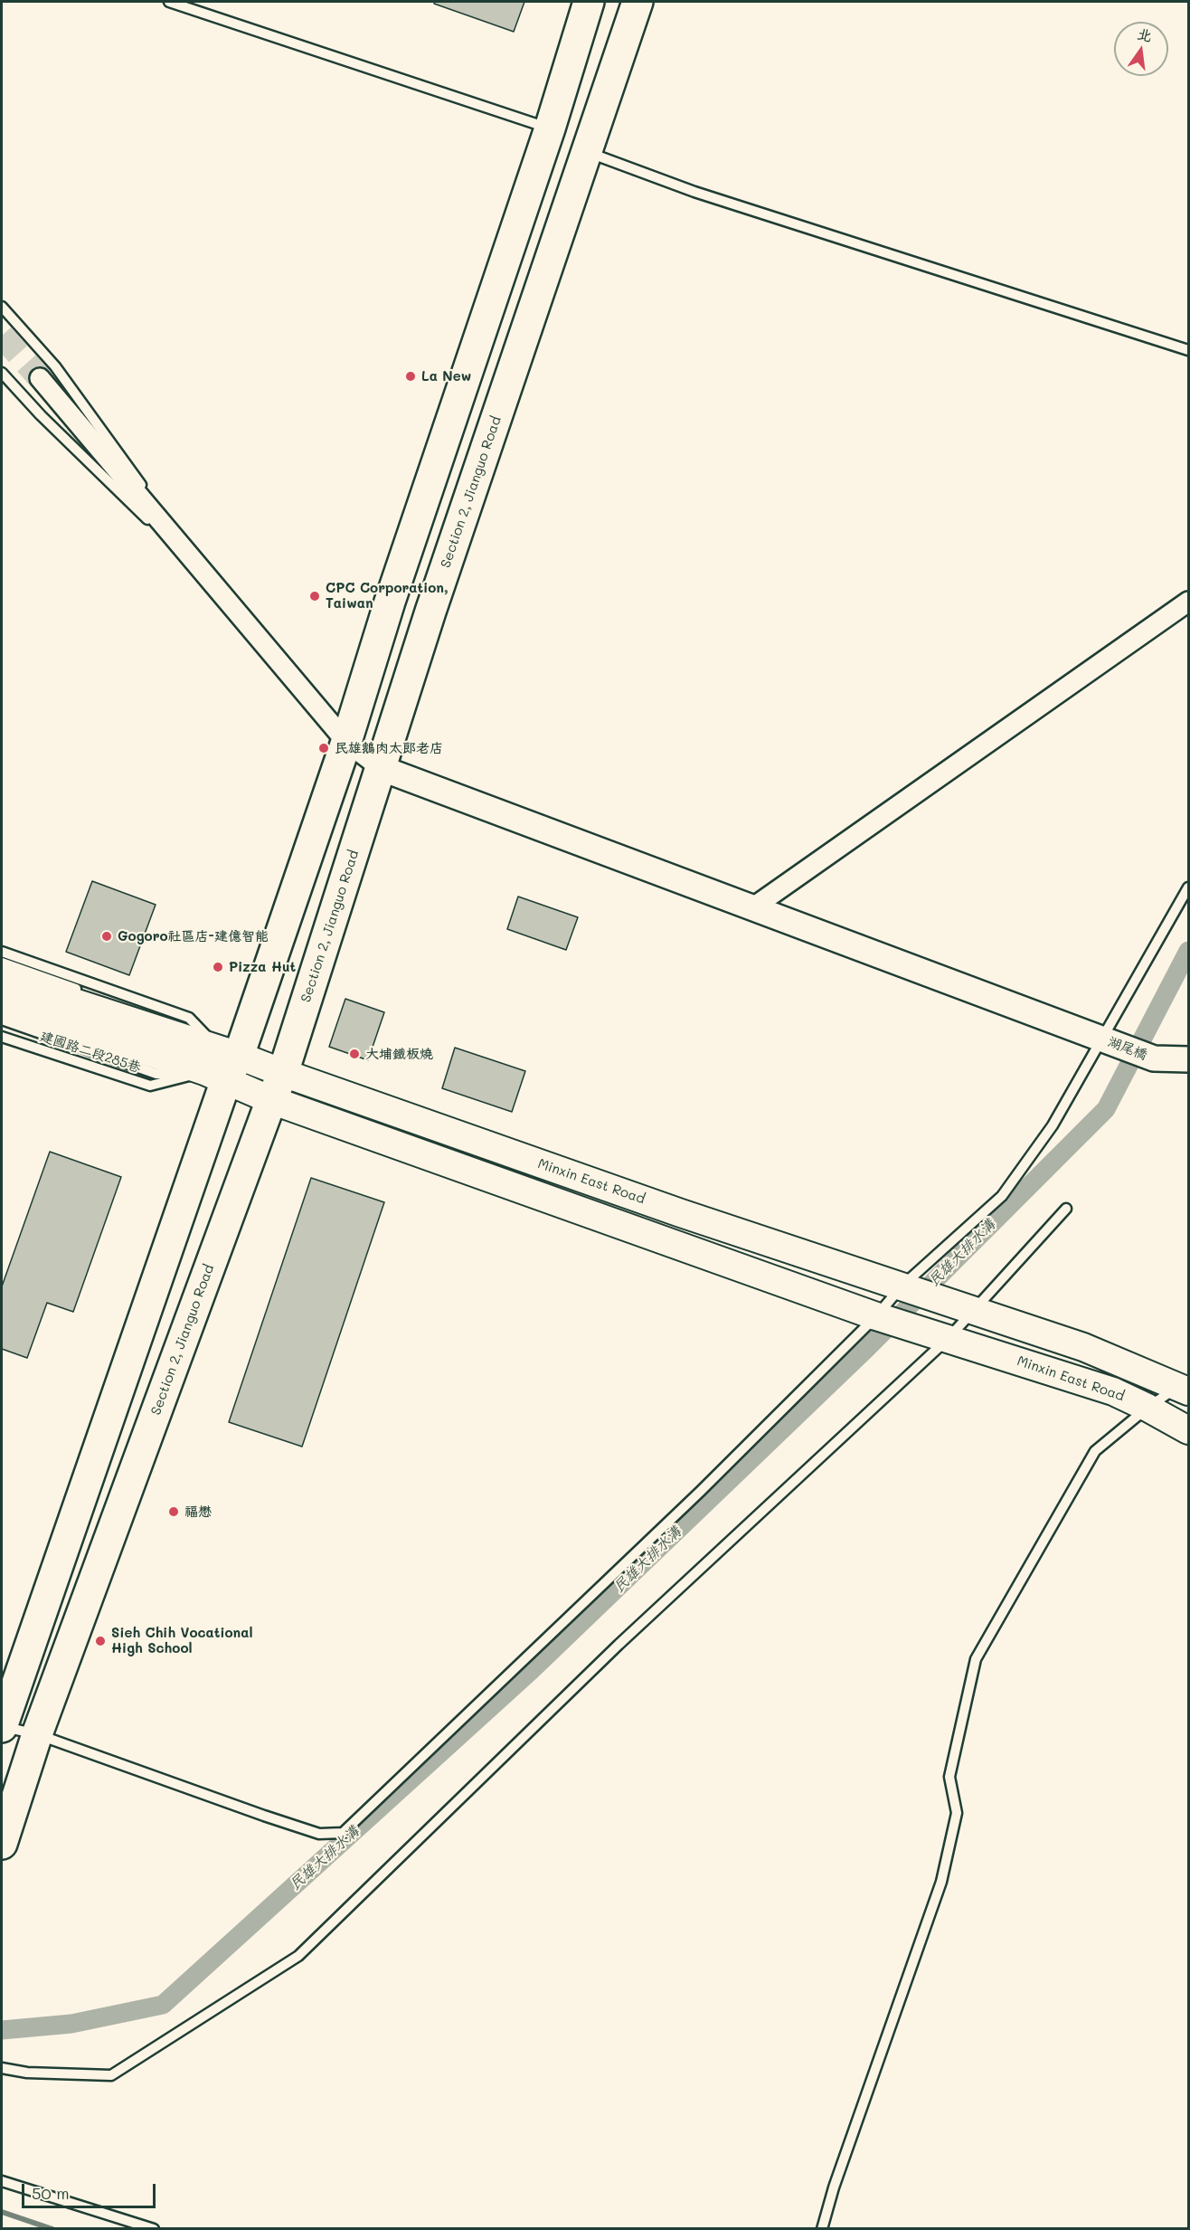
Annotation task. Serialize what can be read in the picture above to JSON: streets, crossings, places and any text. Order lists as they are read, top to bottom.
{
  "streets": {
    "main road": ["Section 2, Jianguo Road", "Minxin East Road"],
    "street": ["湖尾橋"],
    "lane": ["建國路二段285巷"]
  },
  "crossings": [
    ["Section 2, Jianguo Road", "湖尾橋"],
    ["Section 2, Jianguo Road", "Minxin East Road"],
    ["建國路二段285巷", "Minxin East Road"]
  ],
  "water": ["民雄大排水溝"],
  "places": [
    "La New",
    "CPC Corporation, Taiwan",
    "民雄鵝肉太郎老店",
    "Gogoro社區店-建億智能",
    "Pizza Hut",
    "大埔鐵板燒",
    "福懋",
    "Sieh Chih Vocational High School"
  ],
  "scale_bar": "50 m",
  "north": "top"
}
